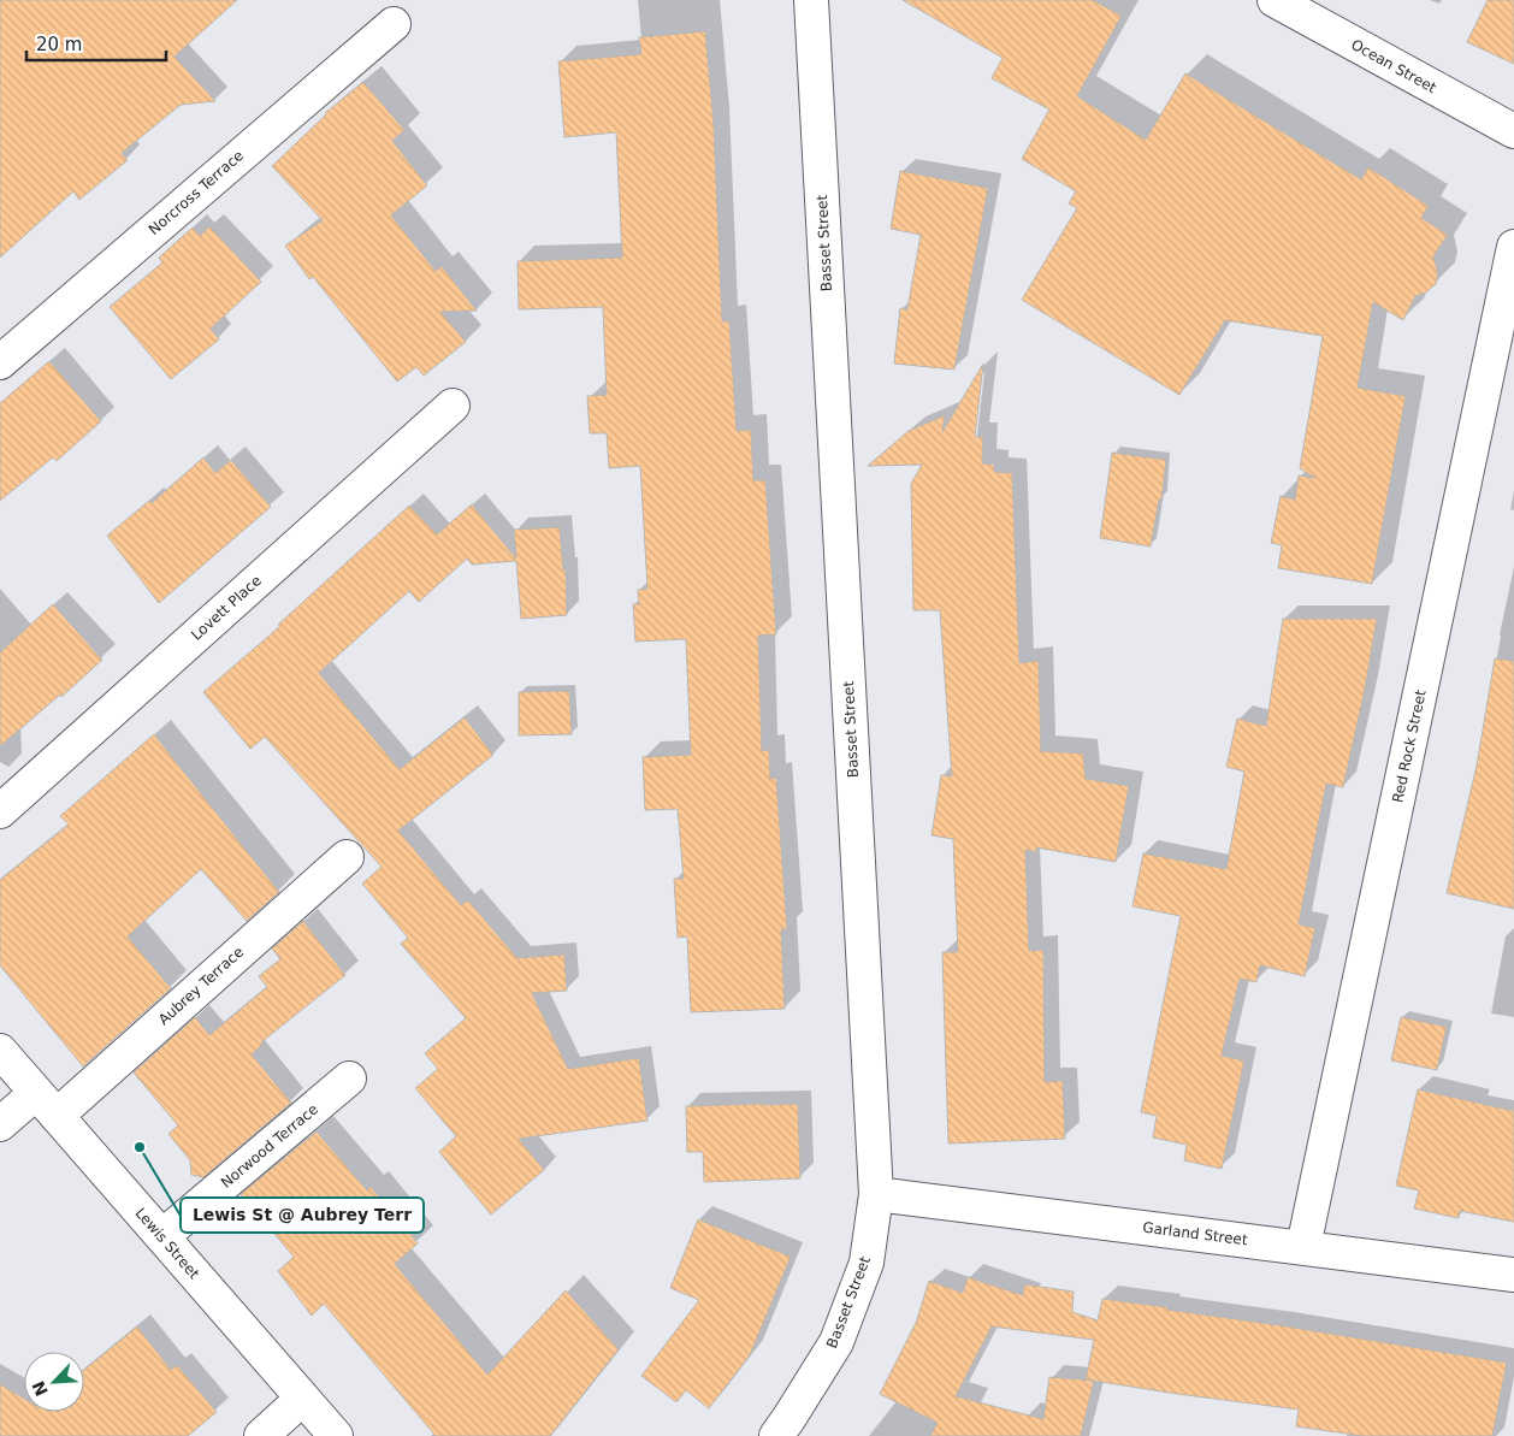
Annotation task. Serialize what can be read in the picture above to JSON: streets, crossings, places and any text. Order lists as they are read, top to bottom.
{
  "streets": {
    "street": [
      "Ocean Street",
      "Norcross Terrace",
      "Basset Street",
      "Lovett Place",
      "Red Rock Street",
      "Aubrey Terrace",
      "Norwood Terrace",
      "Garland Street",
      "Lewis Street"
    ]
  },
  "crossings": [
    ["Basset Street", "Garland Street"],
    ["Red Rock Street", "Garland Street"],
    ["Aubrey Terrace", "Lewis Street"],
    ["Norwood Terrace", "Lewis Street"]
  ],
  "places": ["Lewis St @ Aubrey Terr"],
  "scale_bar": "20 m",
  "north": "bottom left"
}
